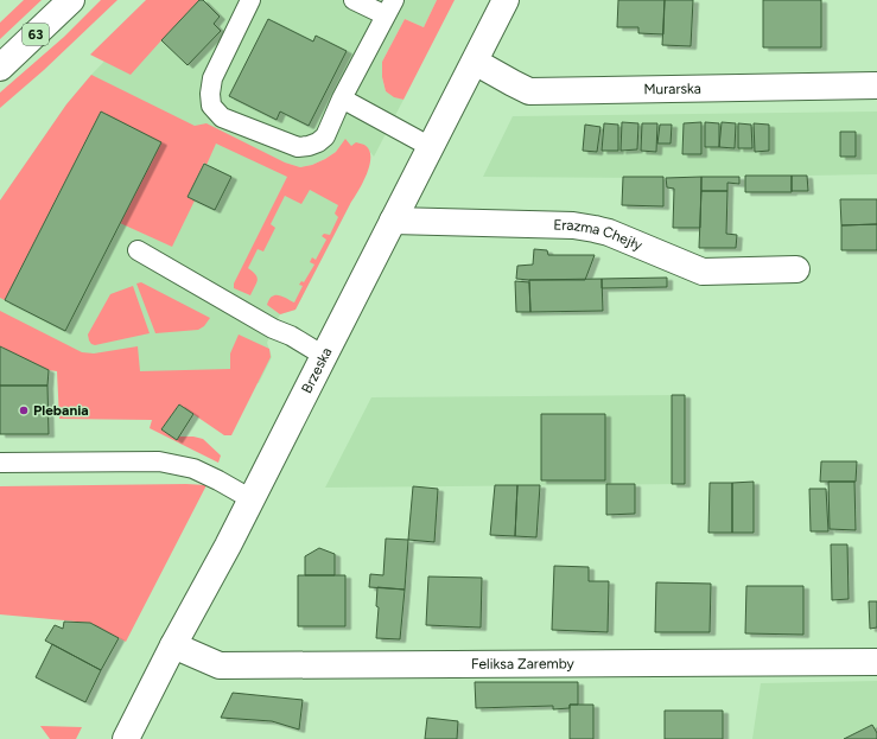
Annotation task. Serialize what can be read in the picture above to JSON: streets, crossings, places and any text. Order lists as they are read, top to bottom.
{
  "streets": {
    "street": [
      "63",
      "Murarska",
      "Erazma Chejły",
      "Brzeska",
      "Feliksa Zaremby"
    ]
  },
  "crossings": [
    ["Murarska", "Brzeska"],
    ["Erazma Chejły", "Brzeska"],
    ["Brzeska", "Feliksa Zaremby"]
  ],
  "places": ["Plebania"]
}
